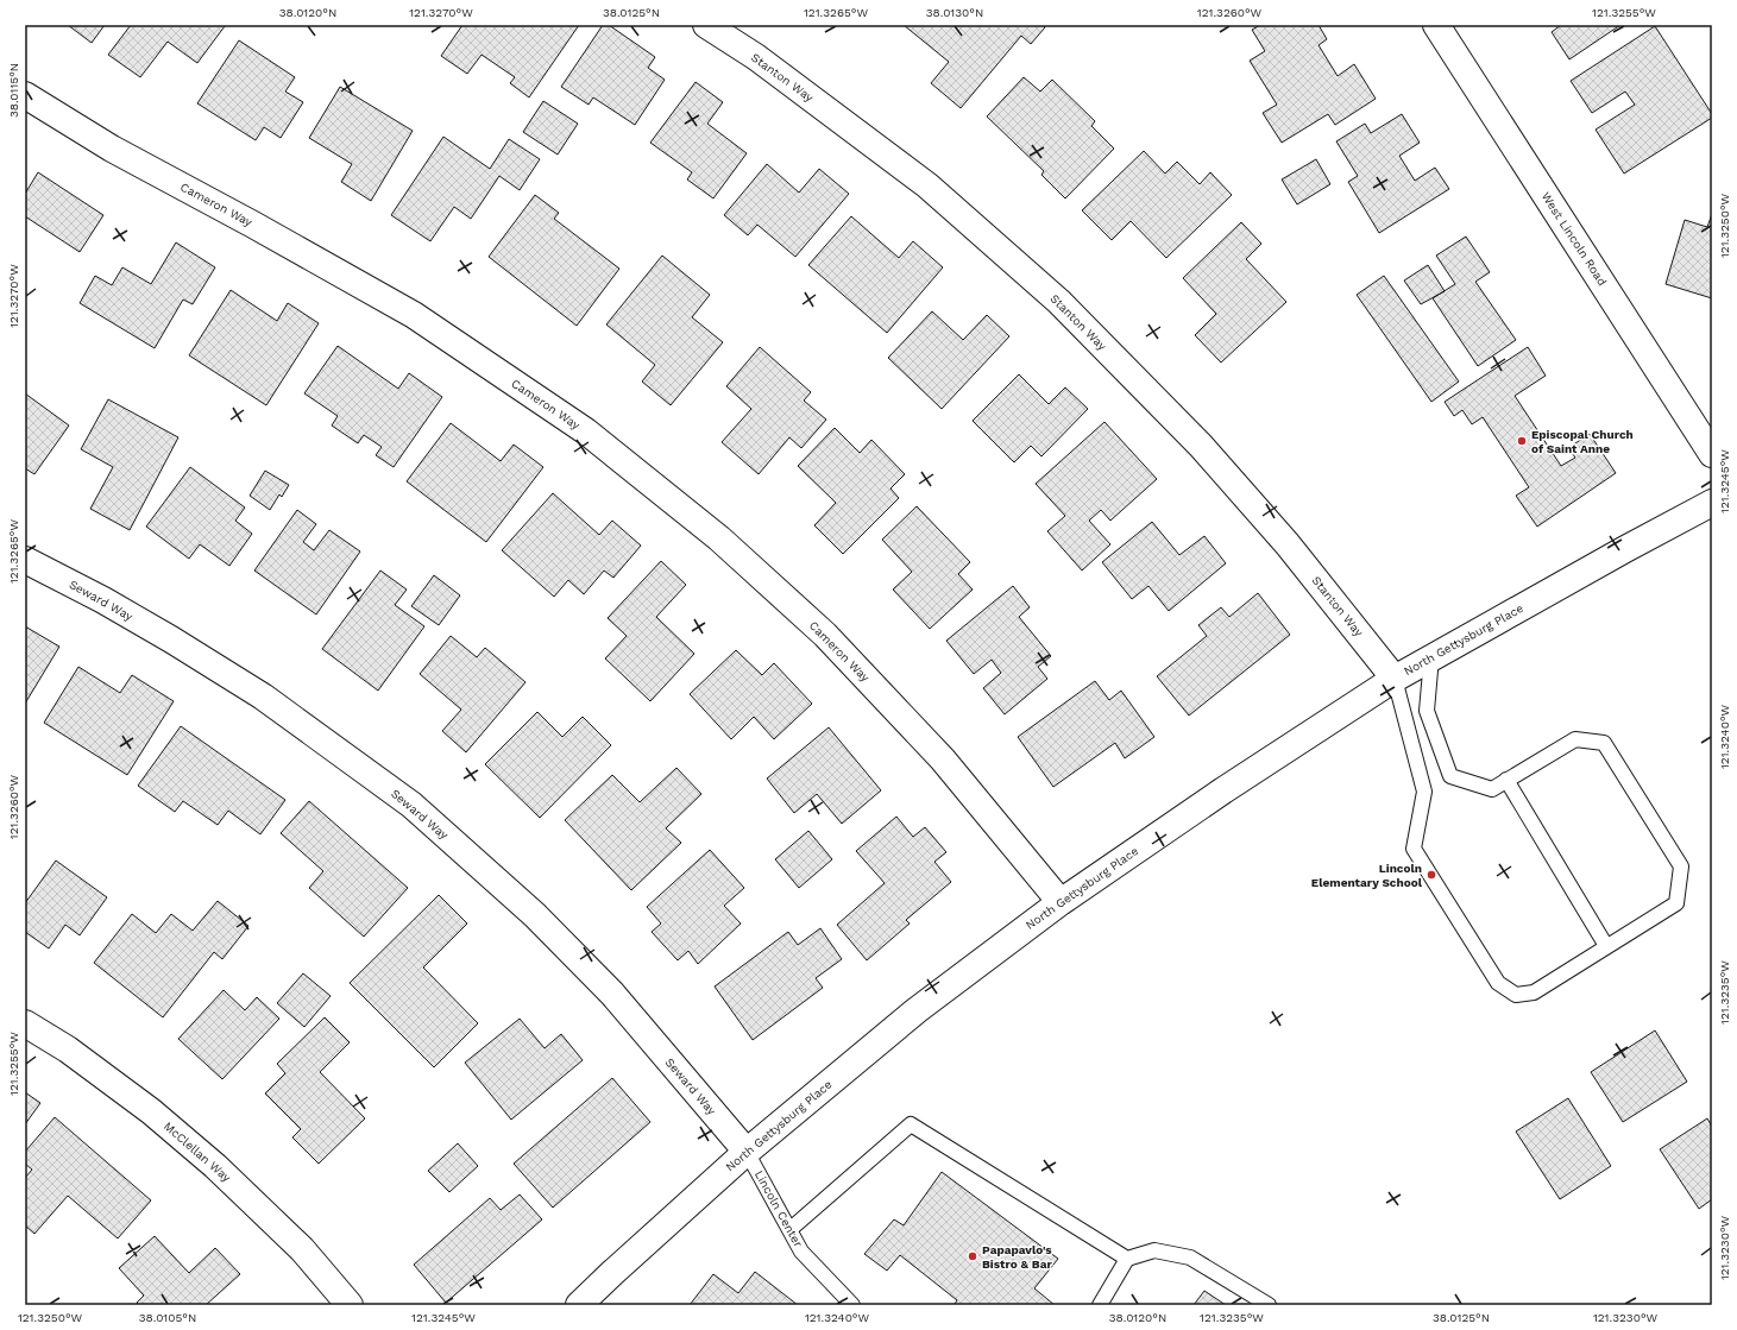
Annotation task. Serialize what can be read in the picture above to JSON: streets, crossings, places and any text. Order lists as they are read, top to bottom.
{
  "streets": {
    "street": [
      "Stanton Way",
      "Cameron Way",
      "West Lincoln Road",
      "Seward Way",
      "North Gettysburg Place",
      "McClellan Way"
    ],
    "lane": ["Lincoln Center"]
  },
  "crossings": [
    ["Stanton Way", "North Gettysburg Place"],
    ["Cameron Way", "North Gettysburg Place"],
    ["Seward Way", "North Gettysburg Place"],
    ["Seward Way", "Lincoln Center"],
    ["North Gettysburg Place", "Lincoln Center"]
  ],
  "places": ["Episcopal Church of Saint Anne", "Lincoln Elementary School", "Papapavlo's Bistro & Bar"],
  "coordinates": [
    "38.0120°N",
    "121.3270°W",
    "38.0125°N",
    "121.3265°W",
    "38.0130°N",
    "121.3260°W",
    "121.3255°W",
    "38.0115°N",
    "121.3250°W",
    "121.3245°W",
    "121.3240°W",
    "121.3235°W",
    "121.3230°W",
    "38.0105°N"
  ]
}
